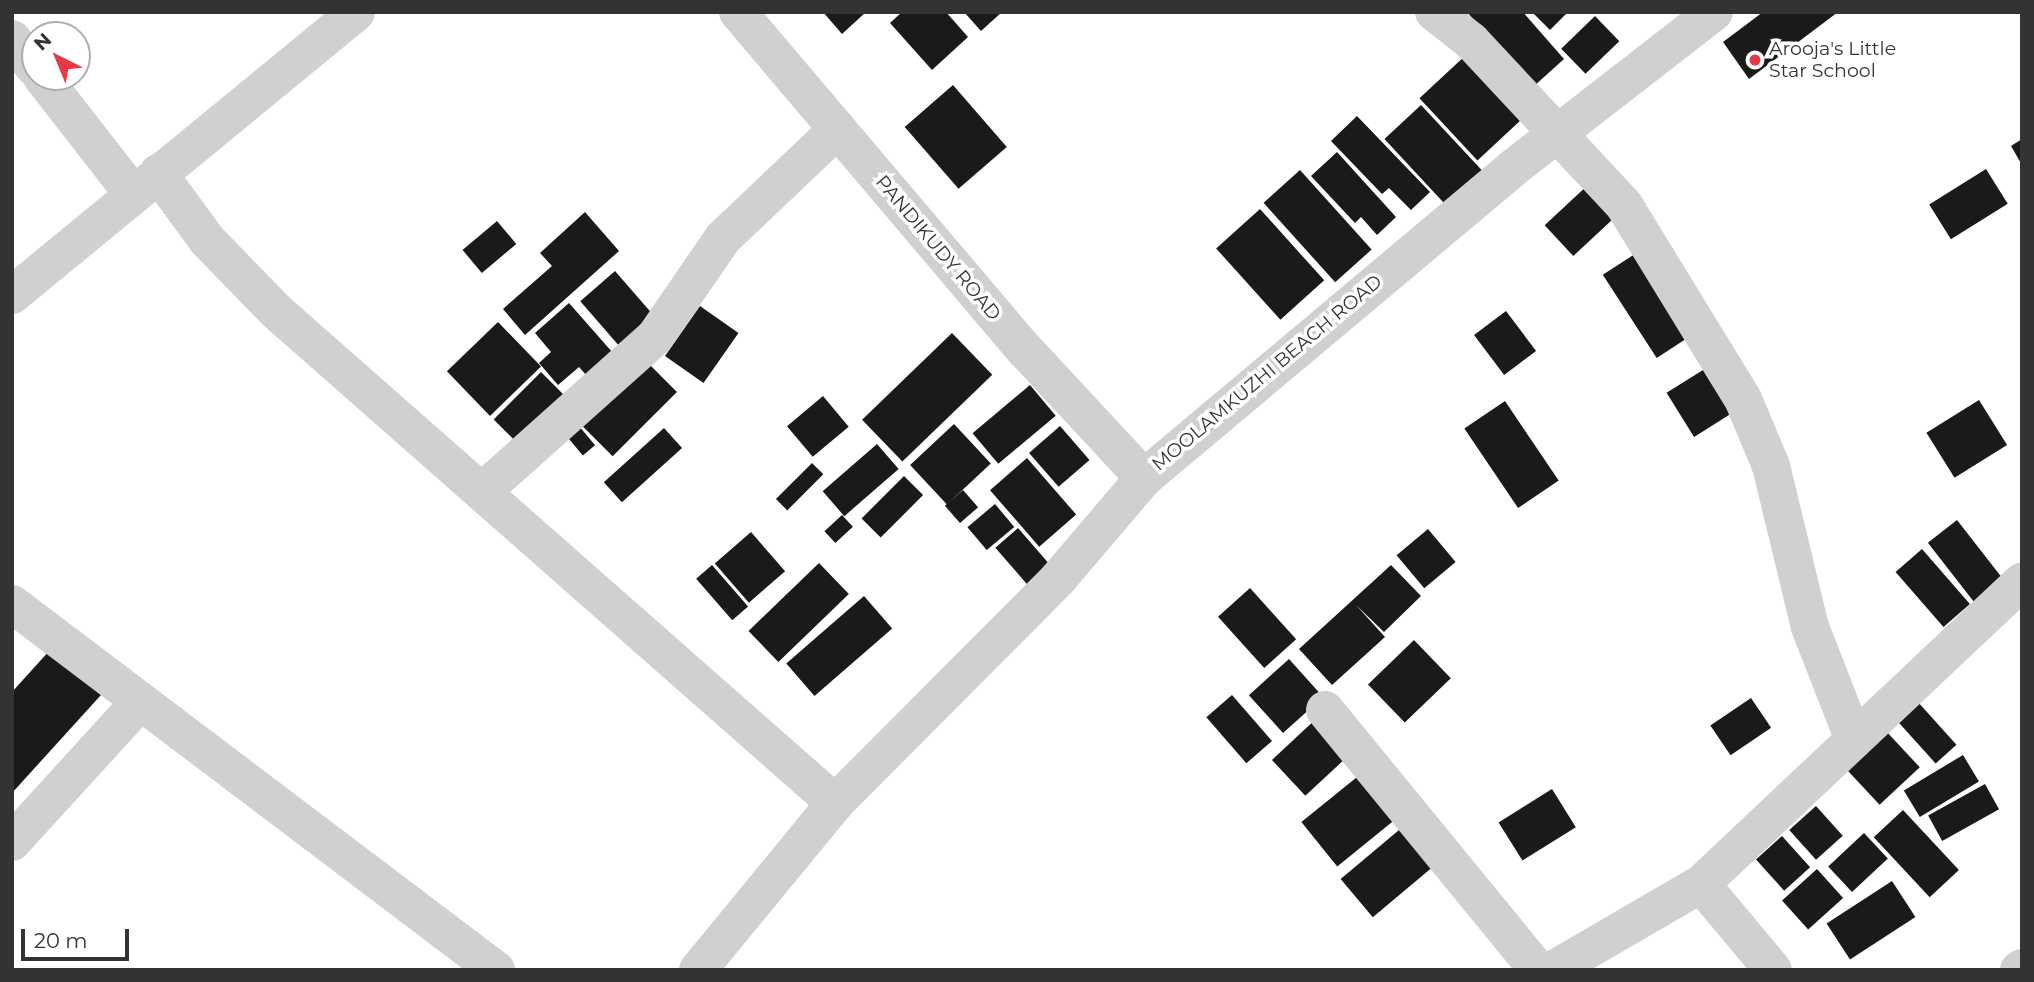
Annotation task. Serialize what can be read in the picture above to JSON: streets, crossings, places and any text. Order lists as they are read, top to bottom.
{
  "streets": {
    "street": ["PANDIKUDY ROAD", "MOOLAMKUZHI BEACH ROAD"]
  },
  "crossings": [
    ["PANDIKUDY ROAD", "MOOLAMKUZHI BEACH ROAD"]
  ],
  "places": ["Arooja's Little Star School"],
  "scale_bar": "20 m",
  "north": "top left"
}
